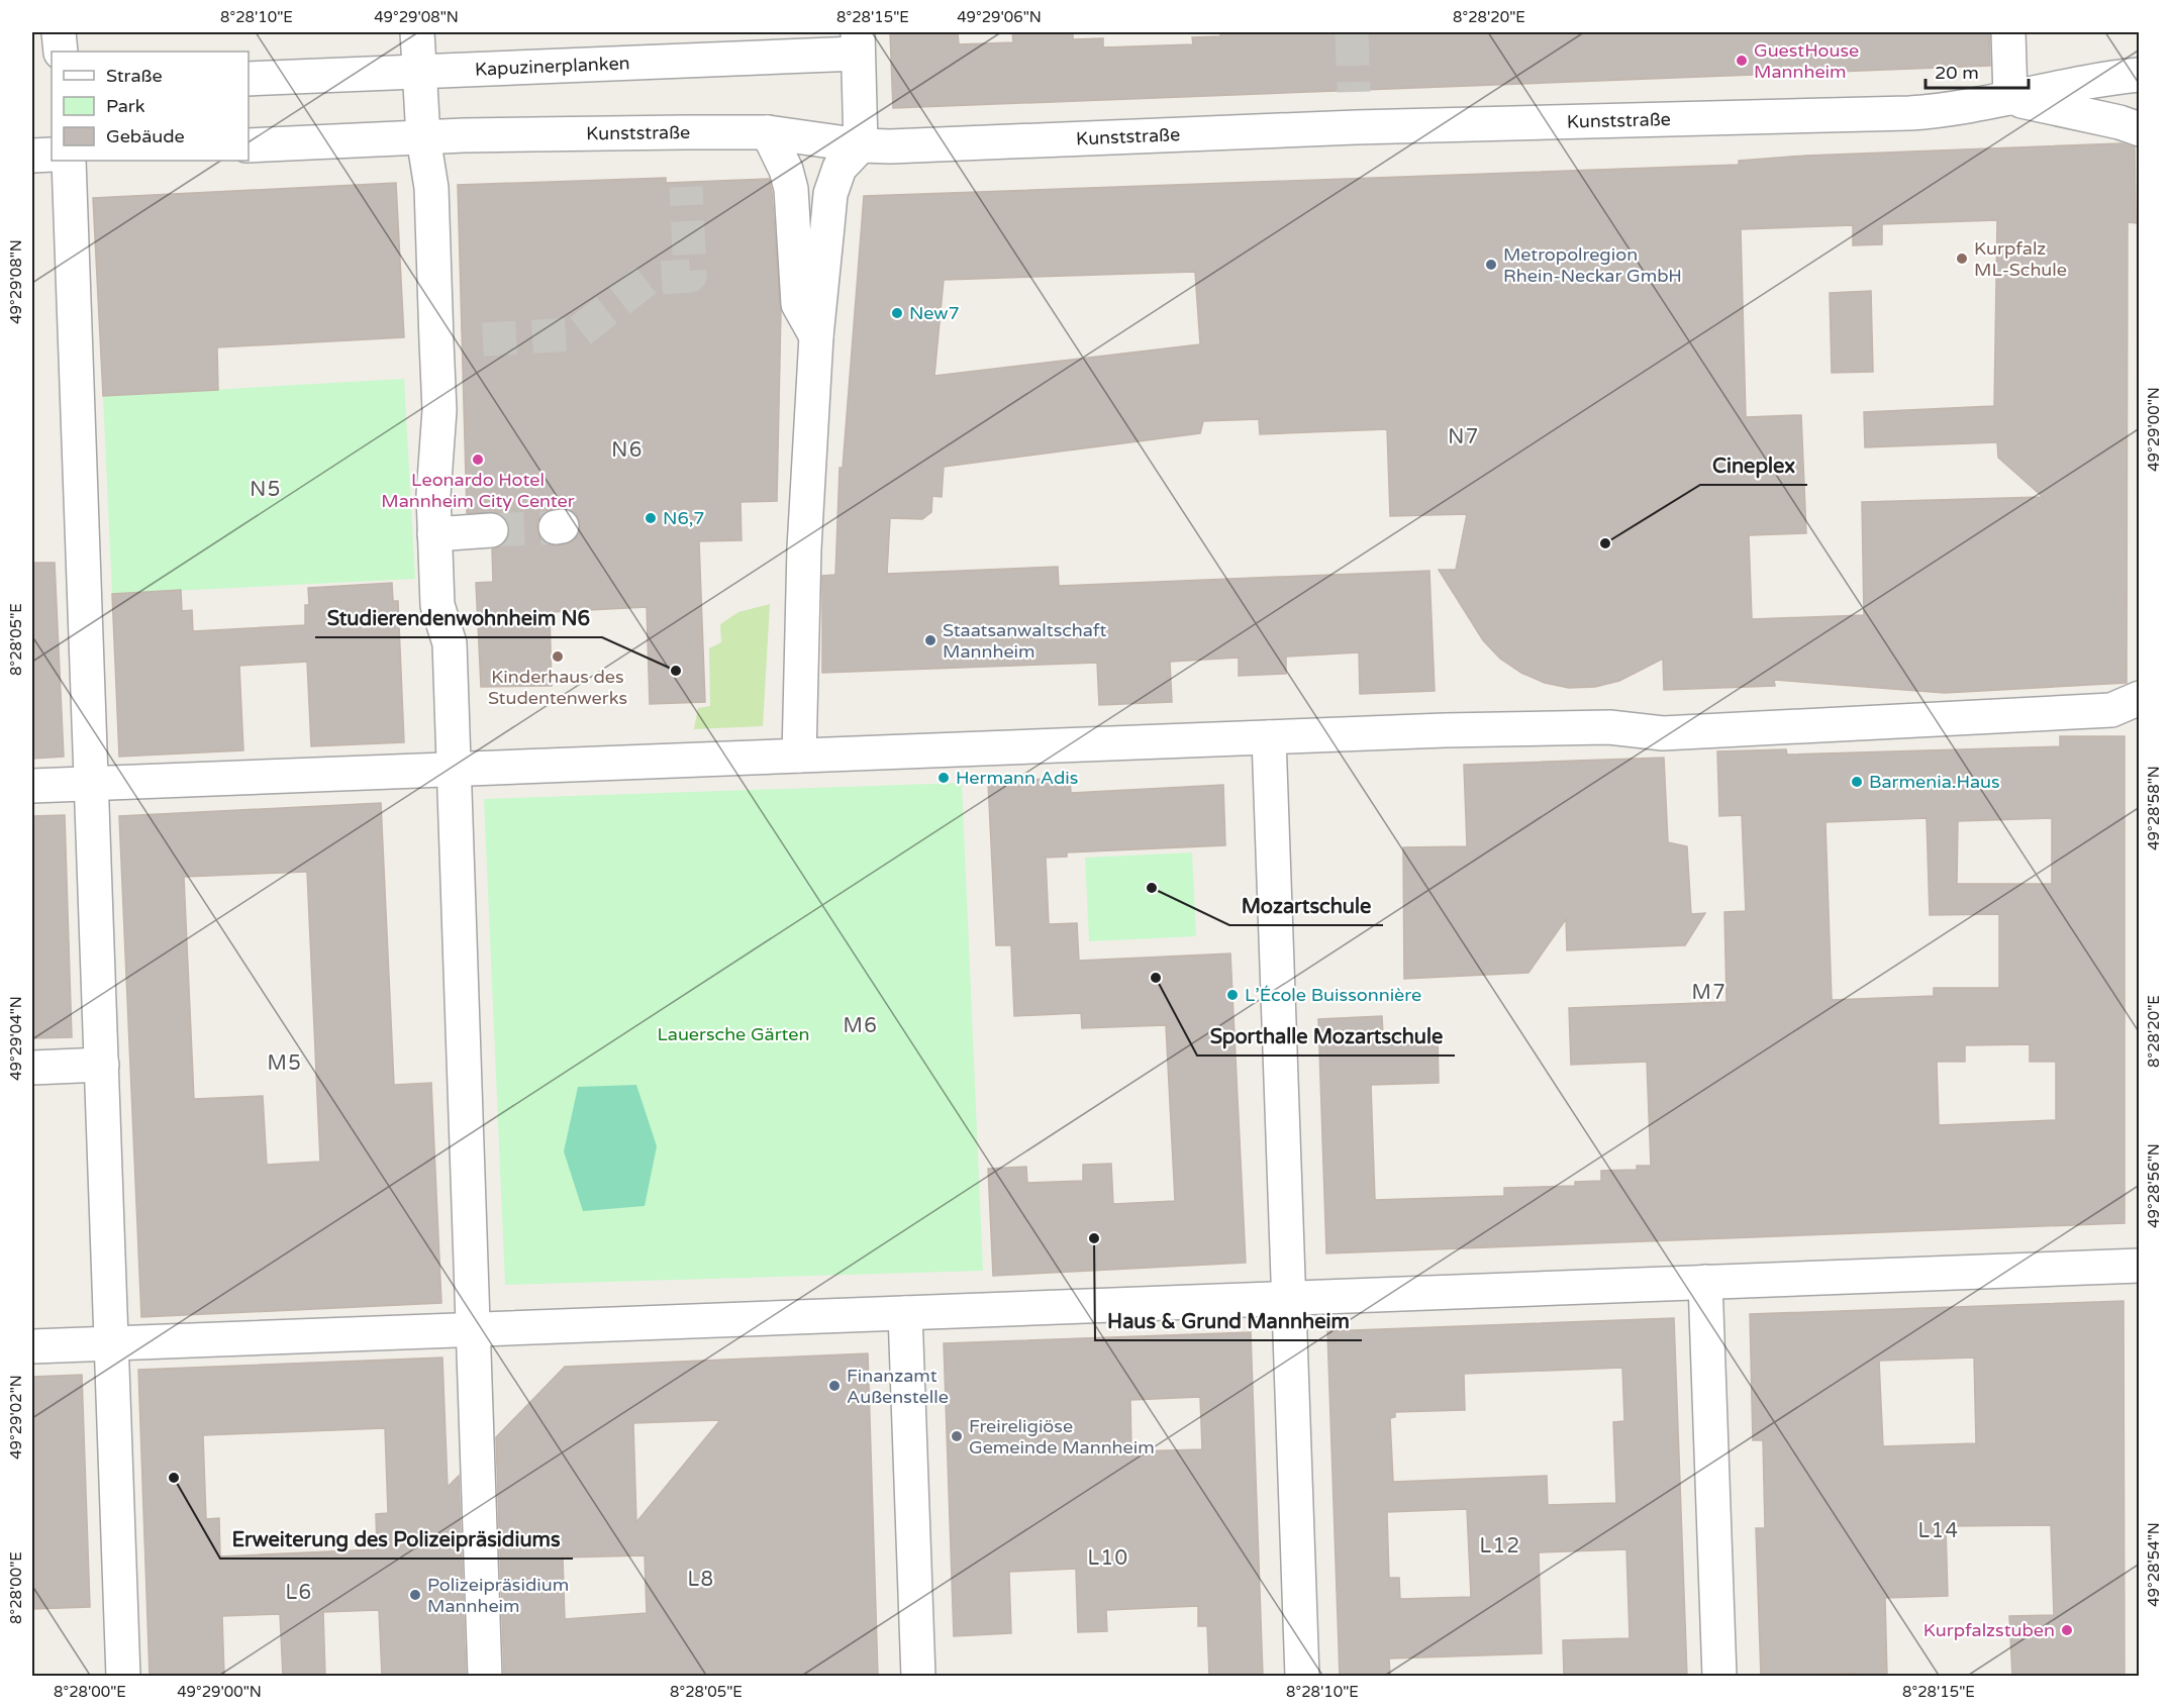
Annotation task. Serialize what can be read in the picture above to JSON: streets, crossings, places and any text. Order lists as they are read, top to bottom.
{
  "streets": {
    "street": ["Kapuzinerplanken", "Kunststraße"]
  },
  "districts": [
    "N7",
    "N6",
    "N5",
    "M7",
    "M6",
    "M5",
    "L14",
    "L12",
    "L10",
    "L8",
    "L6"
  ],
  "parks": ["Lauersche Gärten"],
  "places": [
    "GuestHouse Mannheim",
    "Kurpfalz ML-Schule",
    "Metropolregion Rhein-Neckar GmbH",
    "New7",
    "Leonardo Hotel Mannheim City Center",
    "N6,7",
    "Cineplex",
    "Staatsanwaltschaft Mannheim",
    "Kinderhaus des Studentenwerks",
    "Studierendenwohnheim N6",
    "Hermann Adis",
    "Barmenia.Haus",
    "Mozartschule",
    "Sporthalle Mozartschule",
    "L’École Buissonnière",
    "Haus & Grund Mannheim",
    "Finanzamt Außenstelle",
    "Freireligiöse Gemeinde Mannheim",
    "Erweiterung des Polizeipräsidiums",
    "Polizeipräsidium Mannheim",
    "Kurpfalzstuben"
  ],
  "legend": ["Straße", "Park", "Gebäude"],
  "scale_bar": "20 m",
  "coordinates": [
    "8°28'10\"E",
    "49°29'08\"N",
    "8°28'15\"E",
    "49°29'06\"N",
    "8°28'20\"E",
    "49°29'00\"N",
    "8°28'05\"E",
    "49°28'58\"N",
    "49°29'04\"N",
    "49°28'56\"N",
    "49°29'02\"N",
    "49°28'54\"N",
    "8°28'00\"E"
  ]
}
